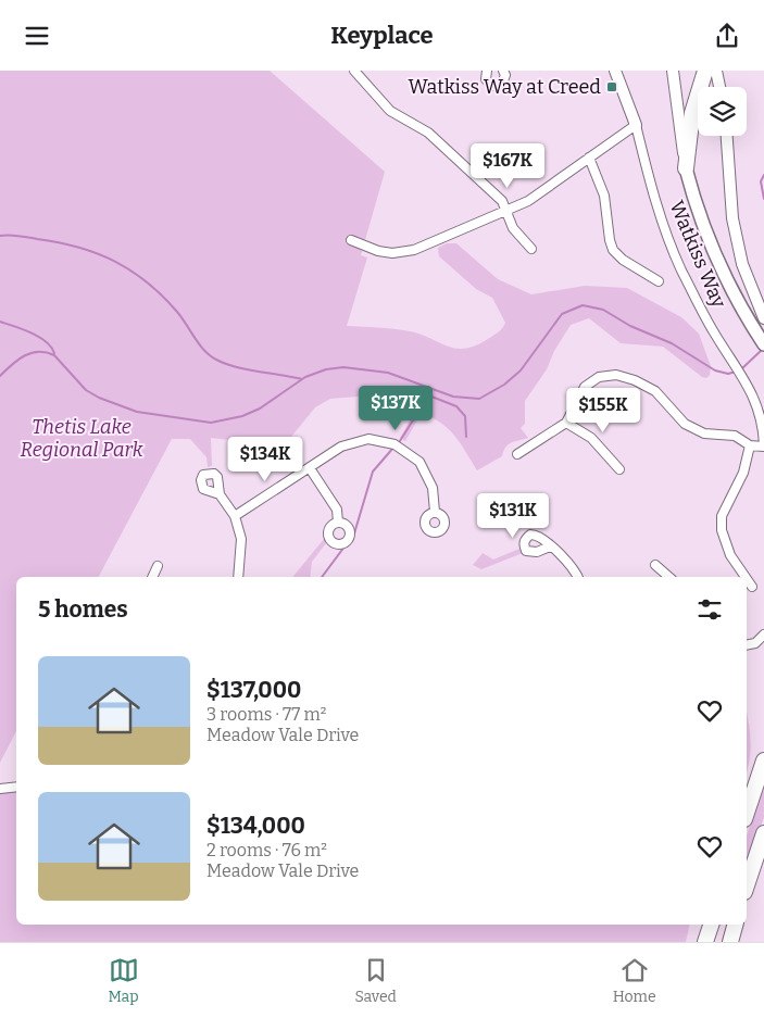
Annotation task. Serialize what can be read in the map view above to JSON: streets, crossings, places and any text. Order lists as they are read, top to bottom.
{
  "streets": {
    "street": ["Watkiss Way"]
  },
  "parks": ["Thetis Lake Regional Park"],
  "places": {
    "transit": ["Watkiss Way at Creed"]
  },
  "page": {
    "header": "Keyplace",
    "price": [
      "$167K",
      "$137K",
      "$155K",
      "$134K",
      "$131K"
    ],
    "heading": "5 homes",
    "list": [
      {
        "name": "$137,000",
        "note": "3 rooms · 77 m² · Meadow Vale Drive"
      },
      {
        "name": "$134,000",
        "note": "2 rooms · 76 m² · Meadow Vale Drive"
      }
    ],
    "tabs": ["Map", "Saved", "Home"]
  }
}
